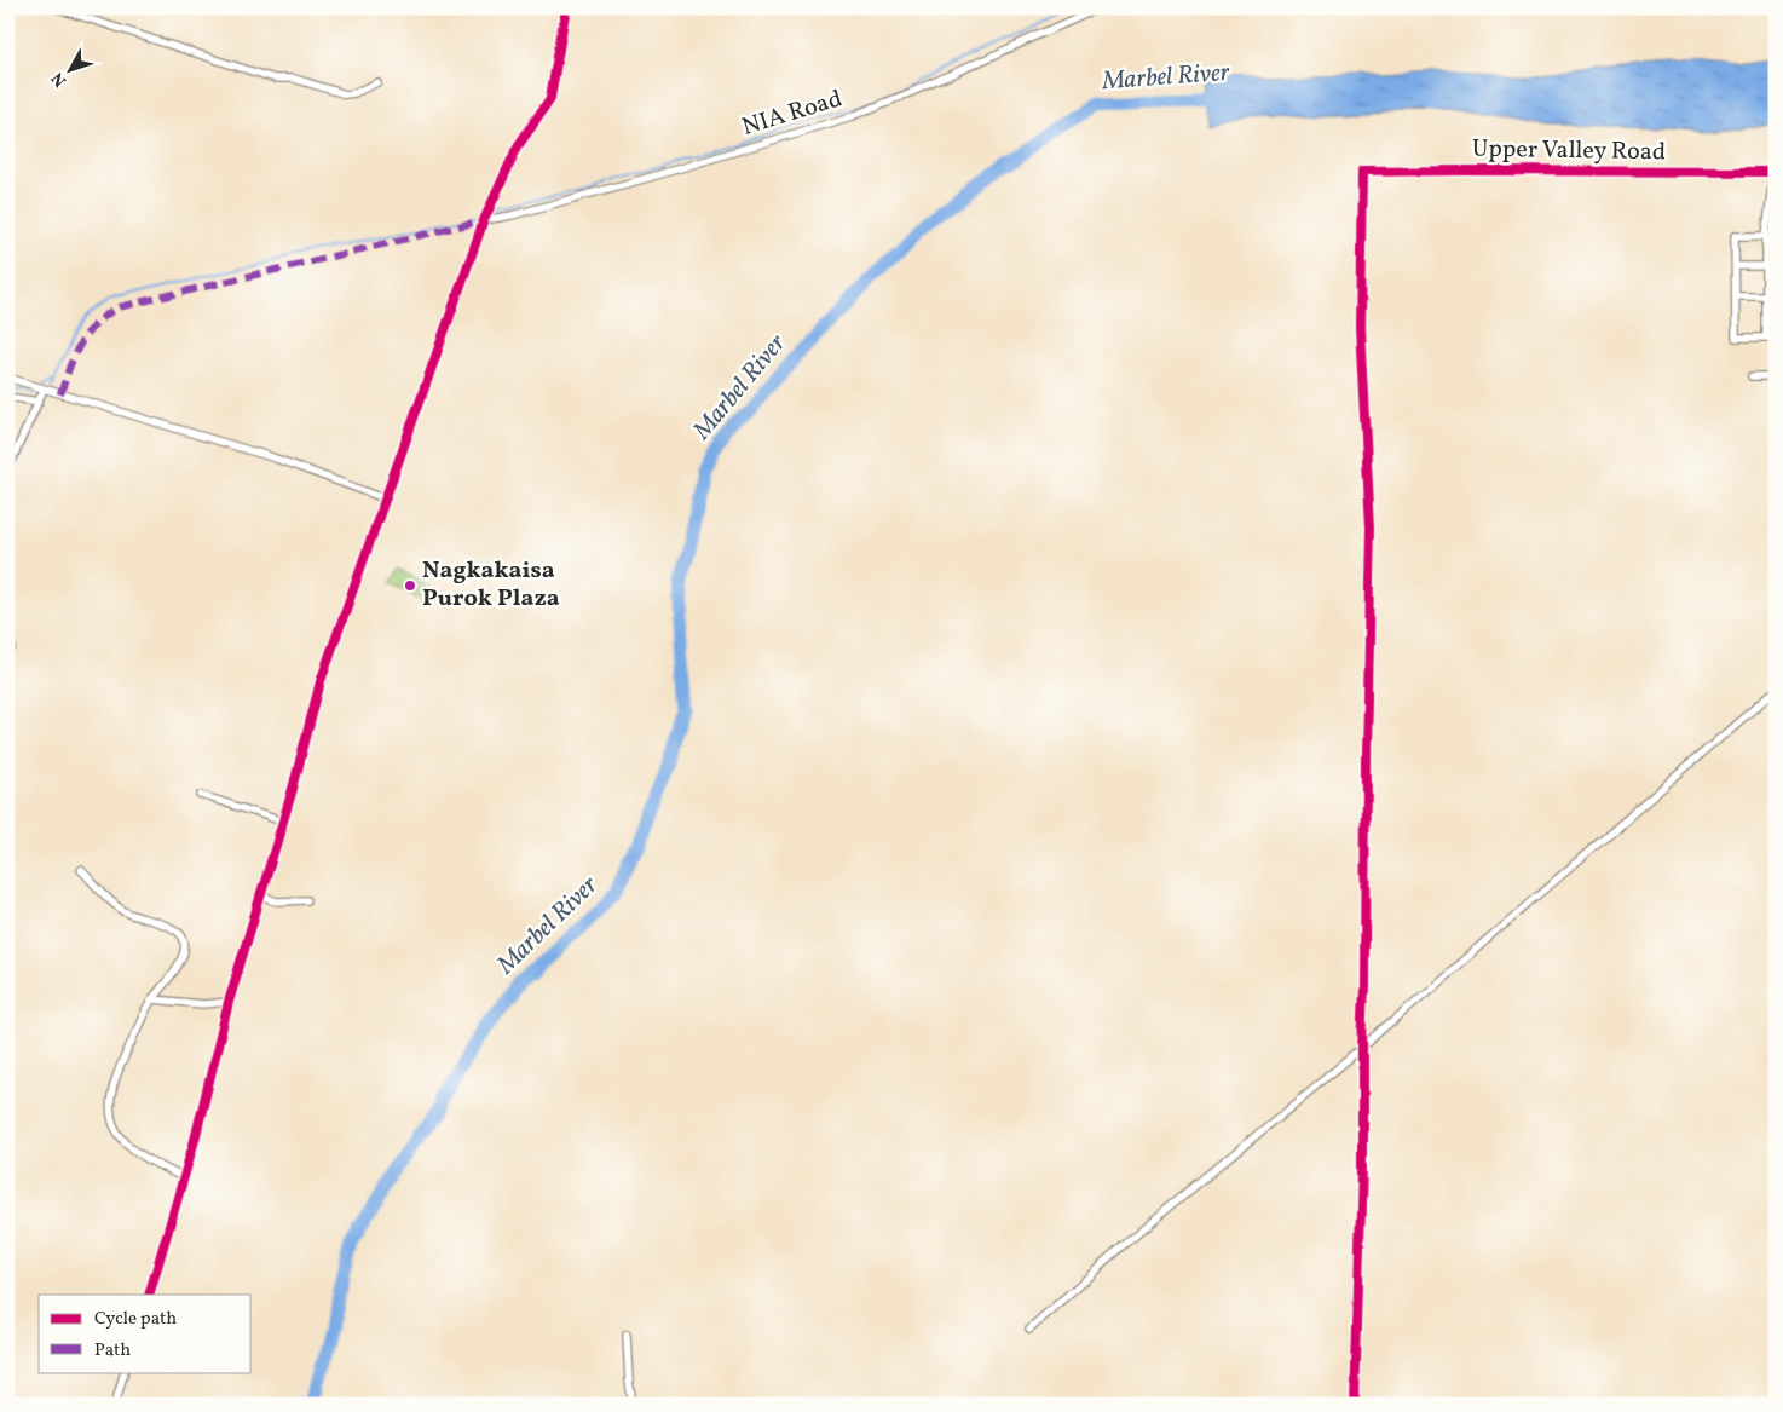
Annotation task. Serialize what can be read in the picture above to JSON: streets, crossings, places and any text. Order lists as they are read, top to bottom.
{
  "streets": {
    "street": ["NIA Road", "Upper Valley Road"]
  },
  "water": ["Marbel River"],
  "places": ["Nagkakaisa Purok Plaza"],
  "legend": ["Cycle path", "Path"],
  "north": "bottom left"
}
